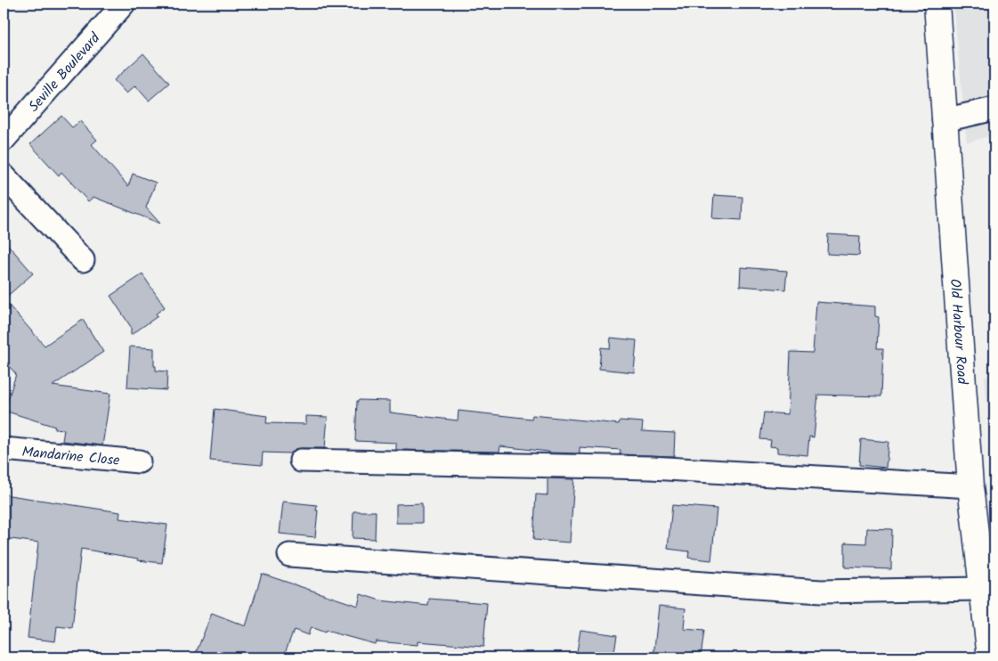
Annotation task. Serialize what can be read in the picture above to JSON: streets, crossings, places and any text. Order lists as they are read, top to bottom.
{
  "streets": {
    "main road": ["Old Harbour Road"],
    "street": ["Seville Boulevard", "Mandarine Close"]
  }
}
